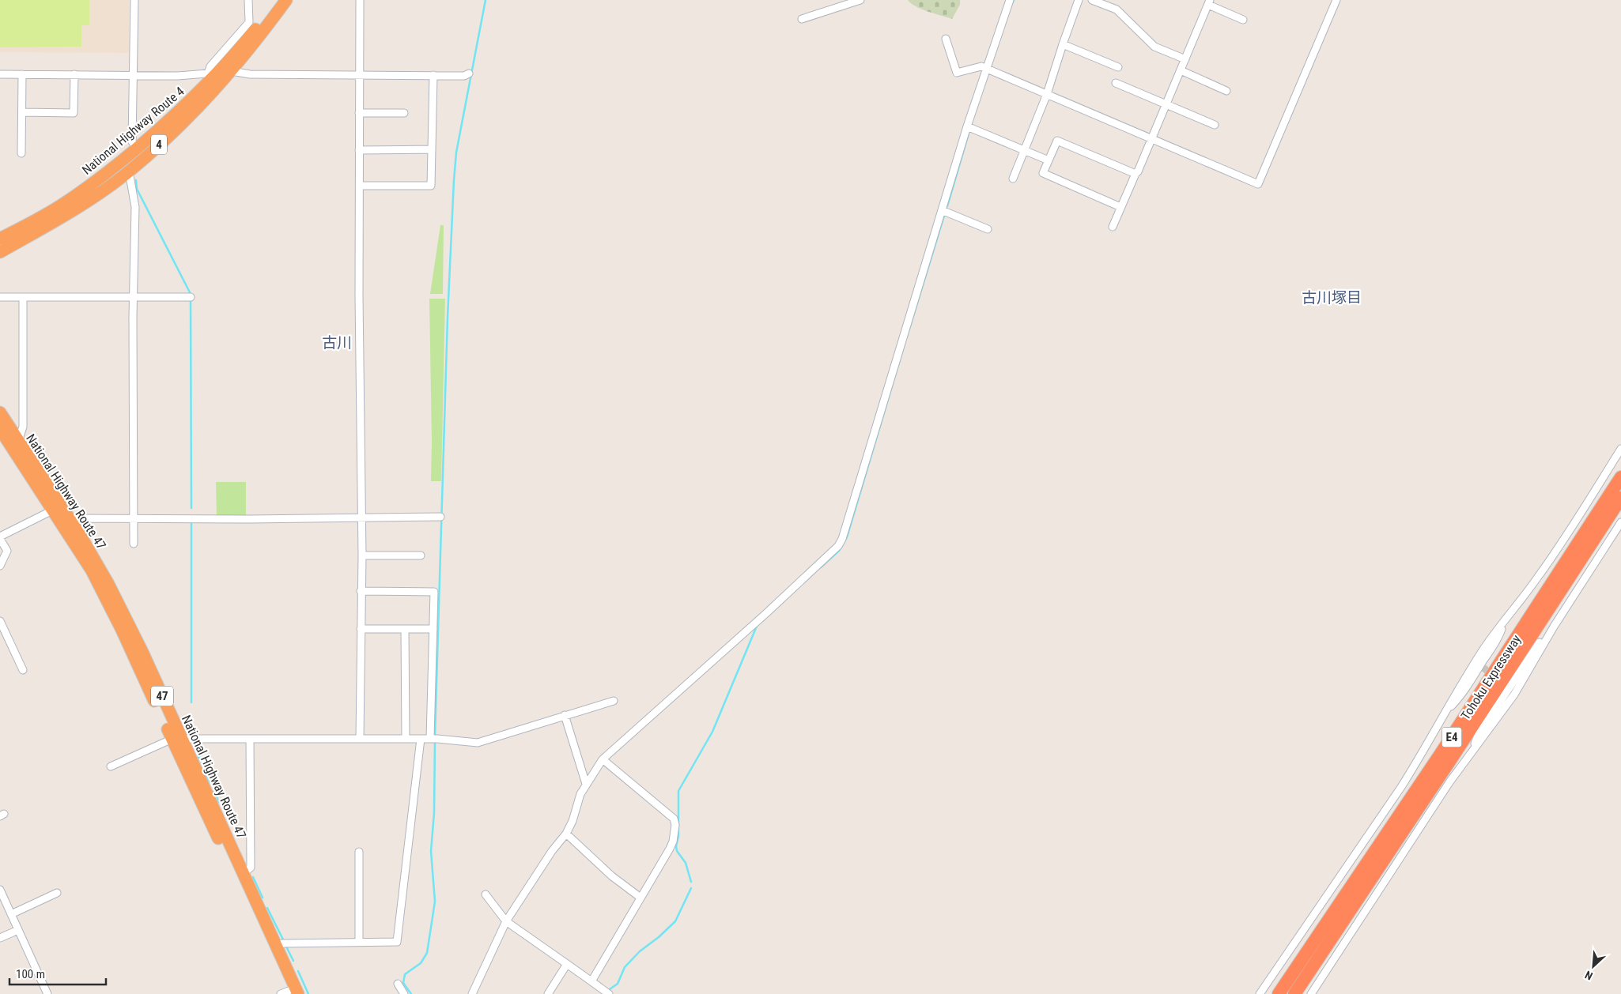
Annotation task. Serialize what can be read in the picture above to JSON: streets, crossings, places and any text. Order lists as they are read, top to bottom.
{
  "streets": {
    "highway": [
      "National Highway Route 4",
      "4",
      "National Highway Route 47",
      "Tohoku Expressway",
      "47",
      "E4"
    ]
  },
  "districts": ["古川塚目", "古川"],
  "scale_bar": "100 m",
  "north": "bottom left"
}
